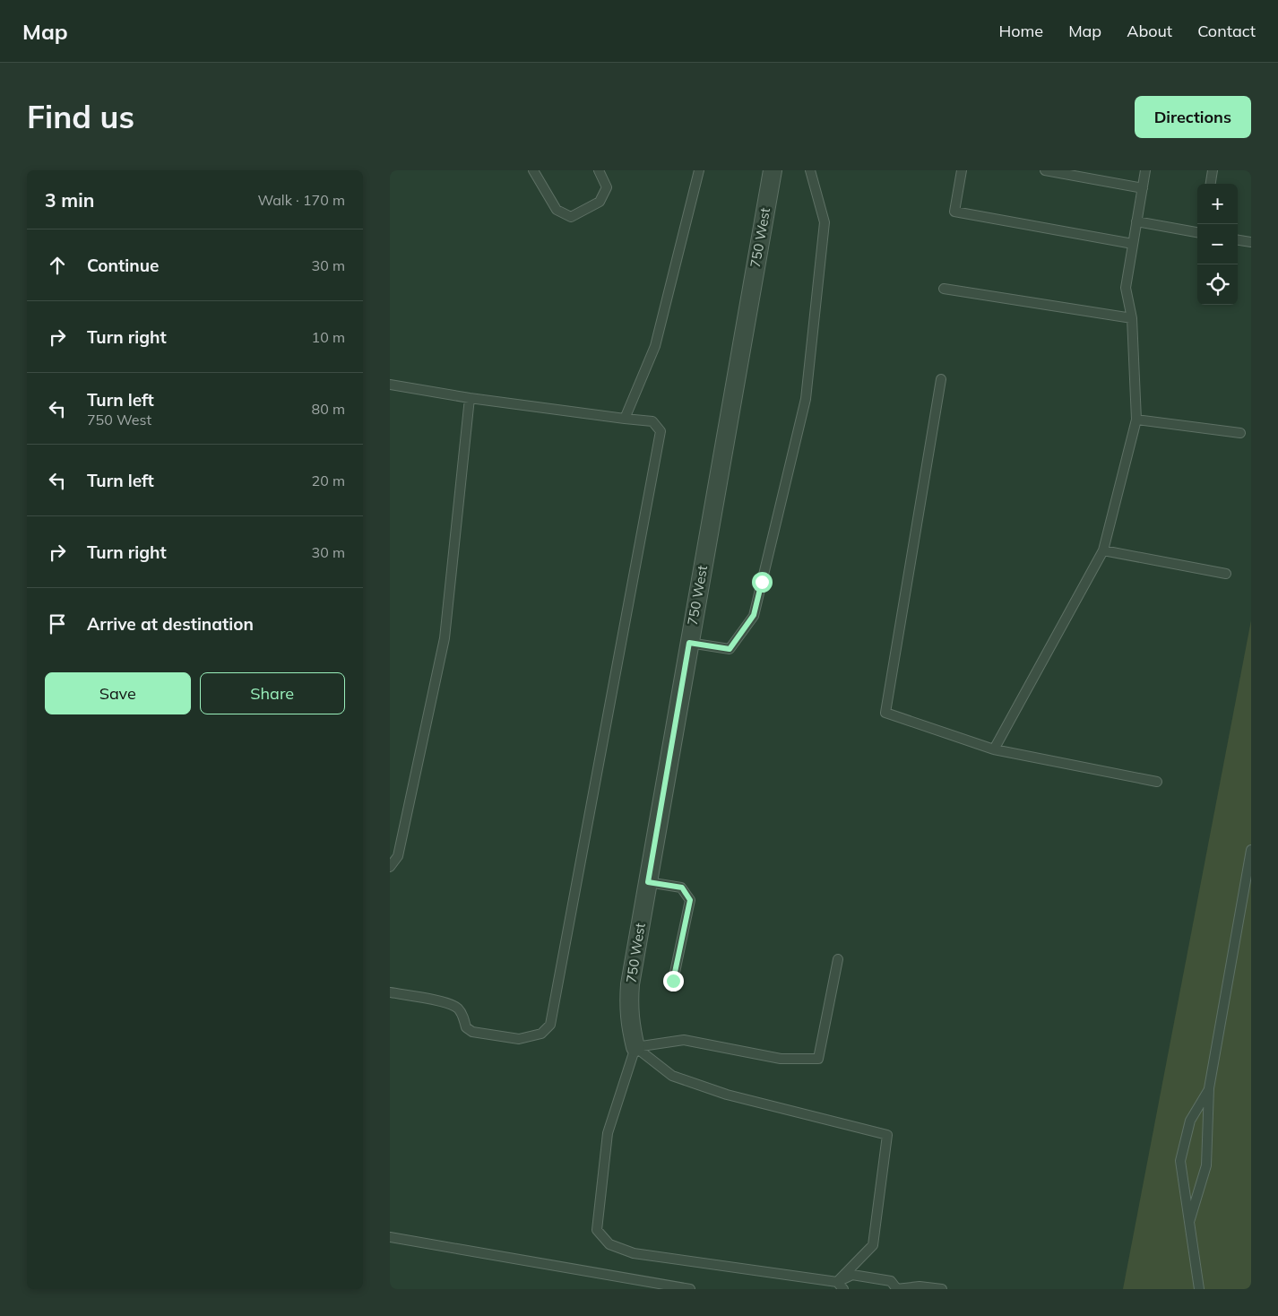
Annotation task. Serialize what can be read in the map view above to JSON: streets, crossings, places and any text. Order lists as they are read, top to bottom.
{
  "streets": {
    "street": ["750 West"]
  },
  "page": {
    "header": "Map",
    "nav": [
      "Home",
      "Map",
      "About",
      "Contact"
    ],
    "buttons": [
      "Directions",
      ["Save", "Share"]
    ],
    "title": "Find us",
    "heading": ["3 min", "Walk · 170 m"],
    "map_buttons": ["+", "−"],
    "list": [
      ["Continue", "30 m"],
      ["Turn right", "10 m"],
      ["Turn left", "750 West", "80 m"],
      ["Turn left", "20 m"],
      ["Turn right", "30 m"],
      "Arrive at destination"
    ]
  }
}
